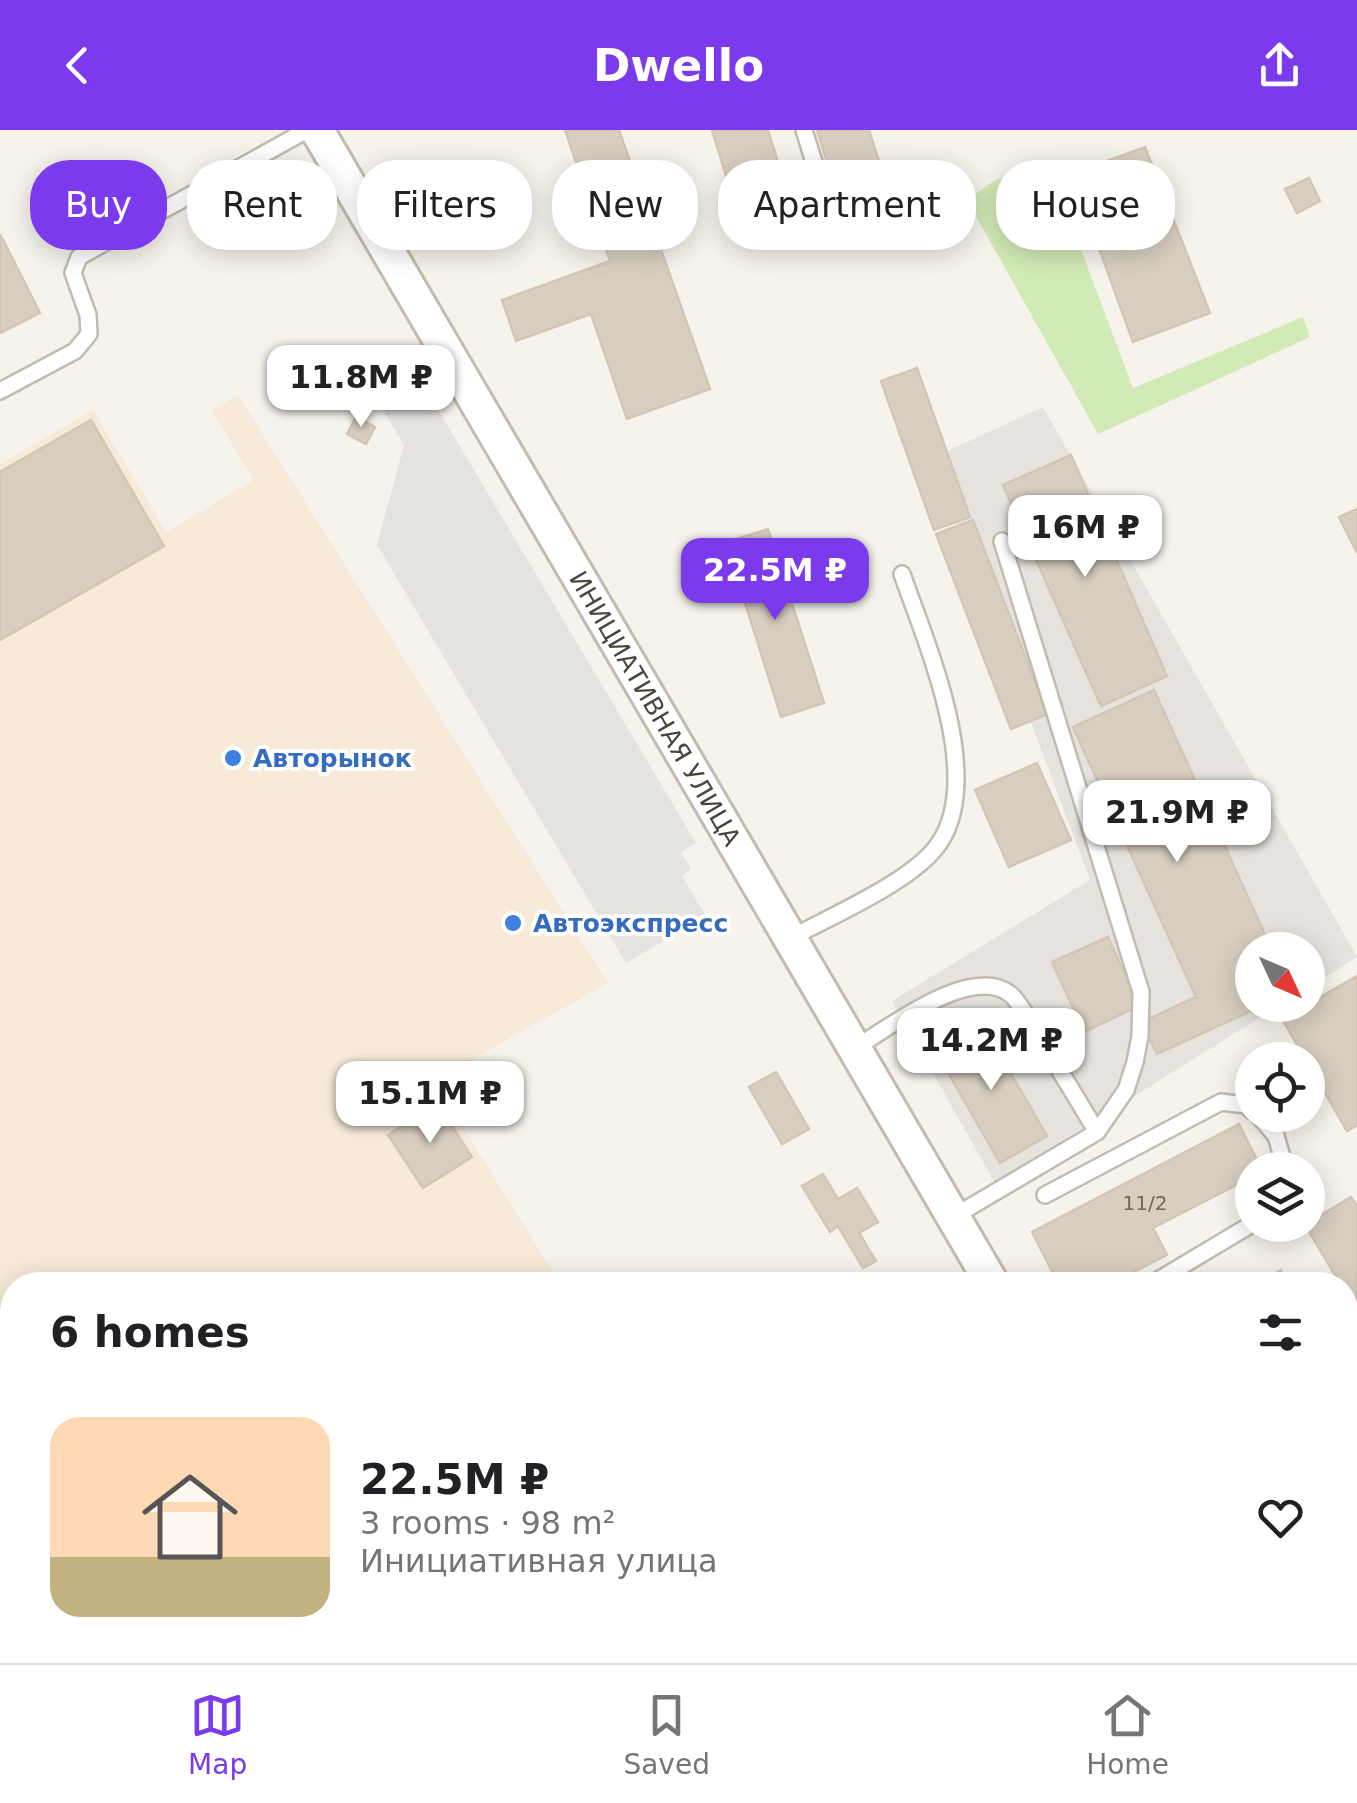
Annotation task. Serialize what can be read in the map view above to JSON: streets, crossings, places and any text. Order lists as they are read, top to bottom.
{
  "streets": {
    "street": ["ИНИЦИАТИВНАЯ УЛИЦА"]
  },
  "places": ["Авторынок", "Автоэкспресс"],
  "house_numbers": ["11/2"],
  "north": "bottom right",
  "page": {
    "header": "Dwello",
    "chip": [
      "Buy",
      "Rent",
      "Filters",
      "New",
      "Apartment",
      "House"
    ],
    "price": [
      "11.8M ₽",
      "16M ₽",
      "22.5M ₽",
      "21.9M ₽",
      "14.2M ₽",
      "15.1M ₽"
    ],
    "heading": "6 homes",
    "list": [
      {
        "name": "22.5M ₽",
        "note": "3 rooms · 98 m² · Инициативная улица"
      }
    ],
    "tabs": ["Map", "Saved", "Home"]
  }
}
